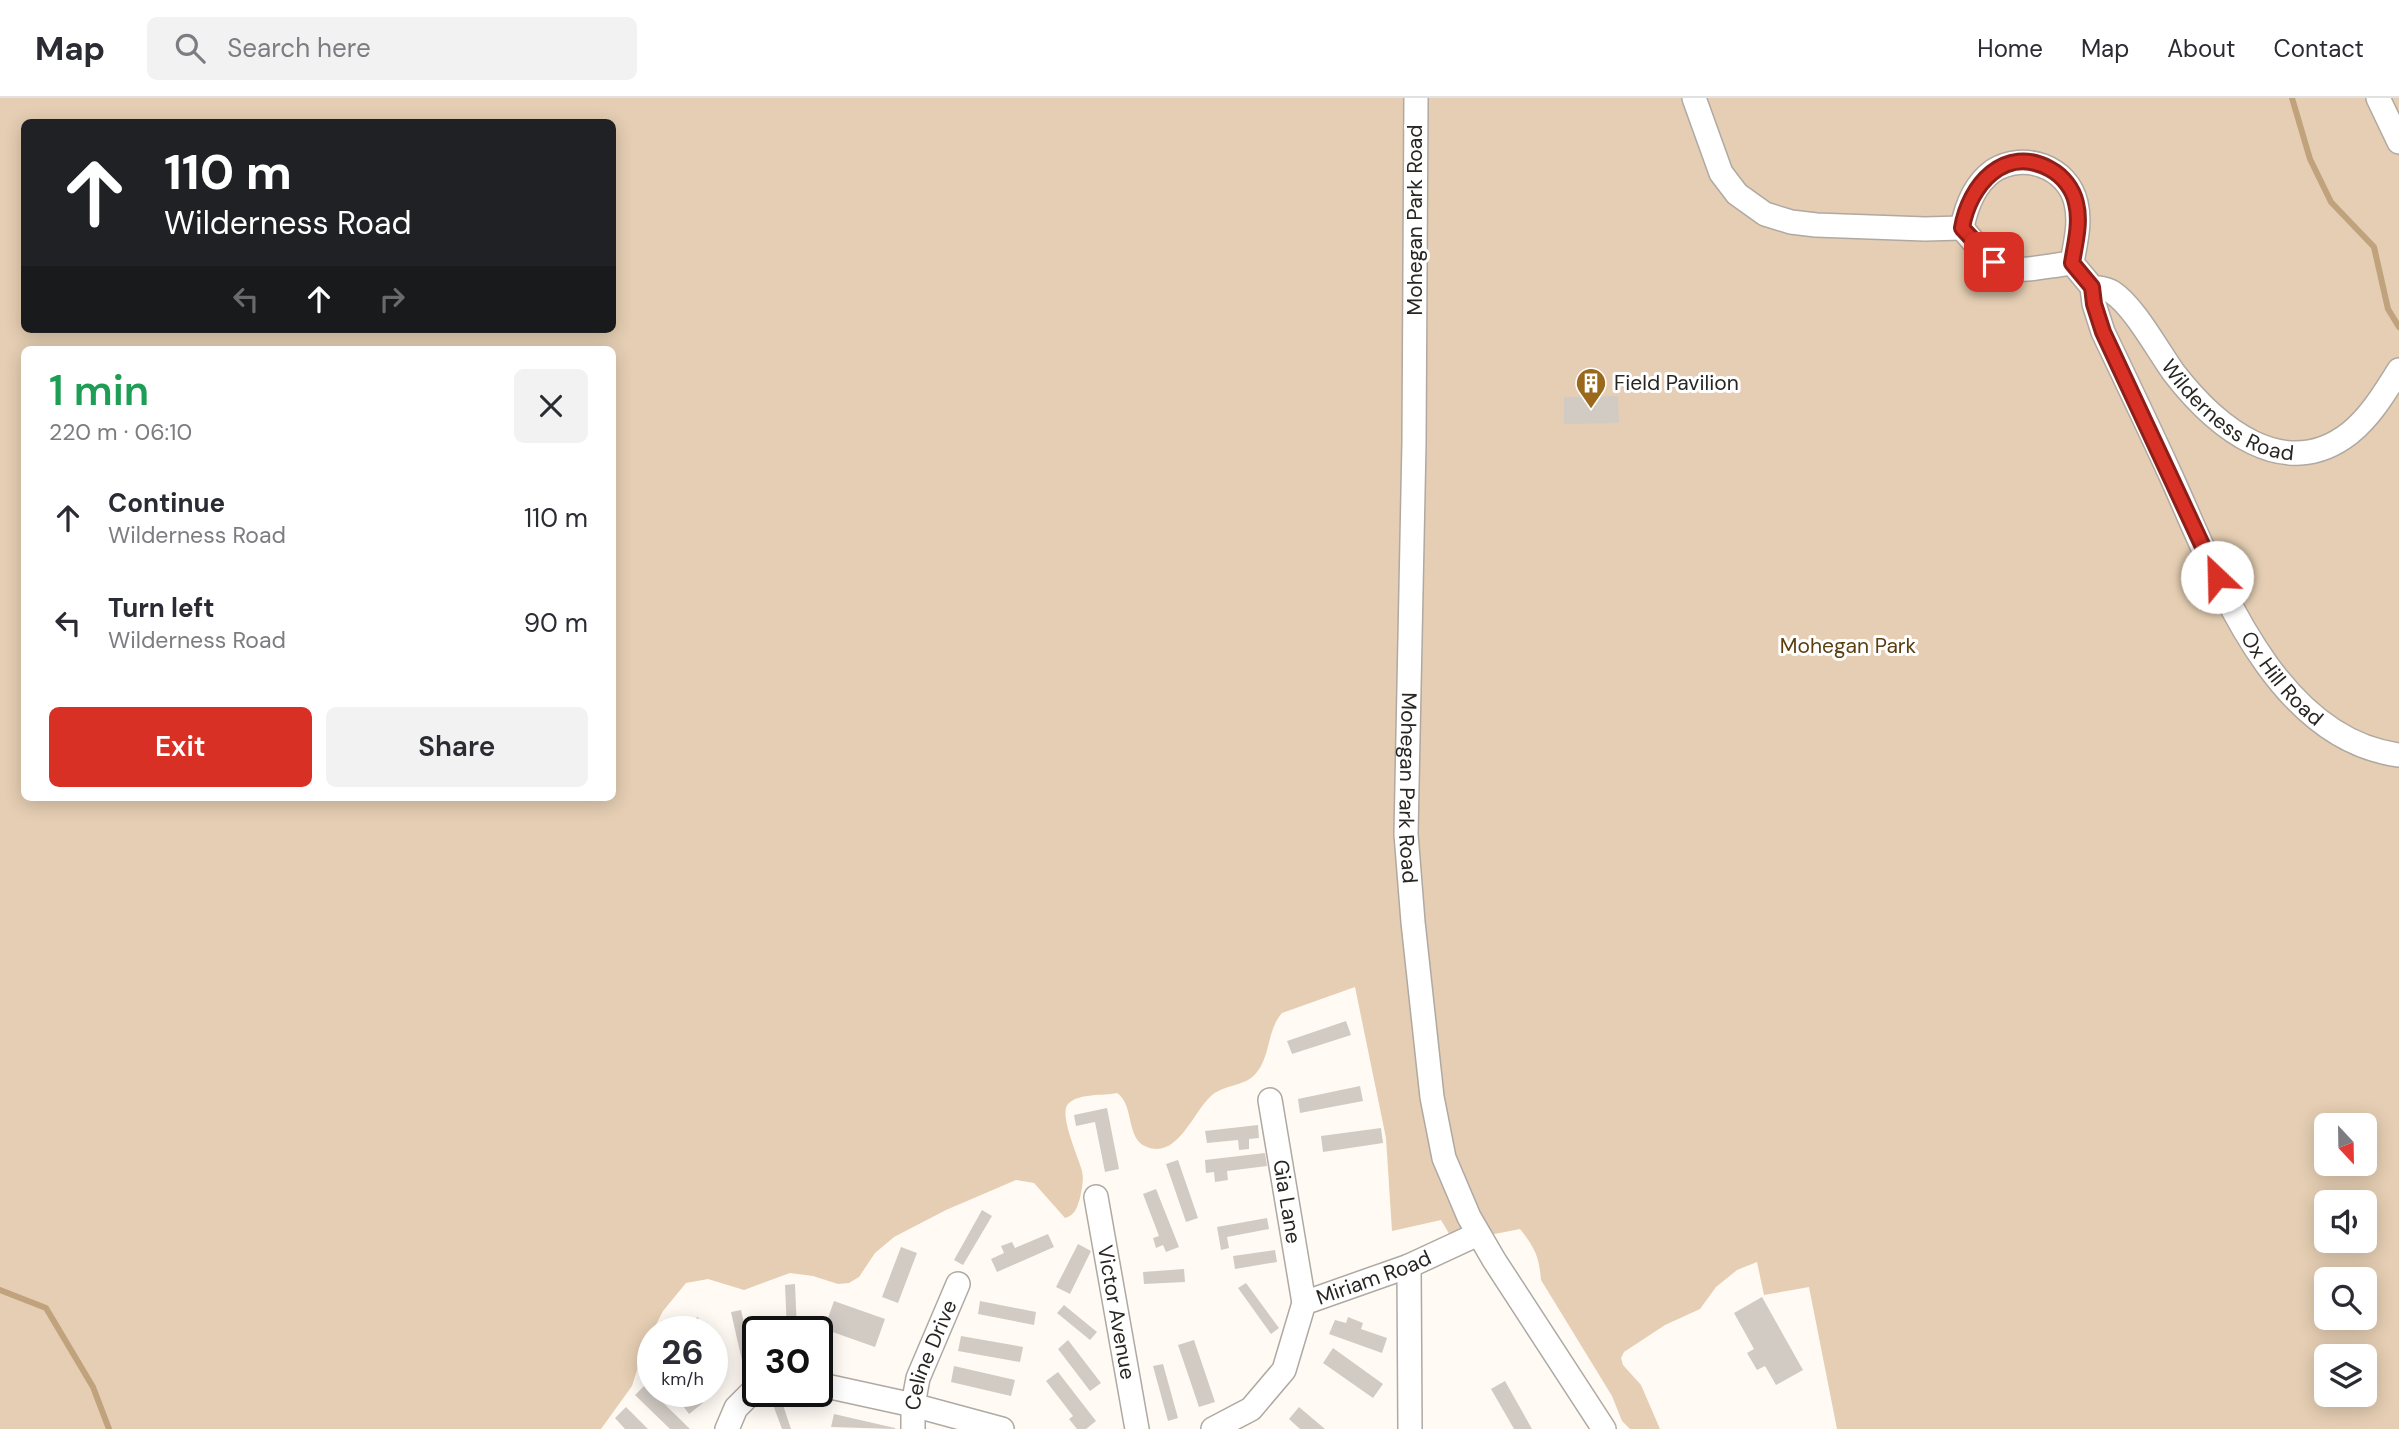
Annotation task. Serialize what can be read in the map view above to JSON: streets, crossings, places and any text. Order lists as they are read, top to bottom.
{
  "streets": {
    "street": [
      "Mohegan Park Road",
      "Wilderness Road",
      "Ox Hill Road",
      "Gia Lane",
      "Miriam Road",
      "Victor Avenue",
      "Celine Drive"
    ]
  },
  "crossings": [
    ["Mohegan Park Road", "Miriam Road"],
    ["Wilderness Road", "Ox Hill Road"],
    ["Gia Lane", "Miriam Road"]
  ],
  "parks": ["Mohegan Park"],
  "places": {
    "building": ["Field Pavilion"]
  },
  "north": "bottom",
  "page": {
    "header": "Map",
    "search": "Search here",
    "nav": [
      "Home",
      "Map",
      "About",
      "Contact"
    ],
    "turn": ["110 m", "Wilderness Road"],
    "heading": ["1 min", "220 m · 06:10"],
    "list": [
      {
        "name": "Continue",
        "note": "Wilderness Road",
        "value": "110 m"
      },
      {
        "name": "Turn left",
        "note": "Wilderness Road",
        "value": "90 m"
      }
    ],
    "buttons": ["Exit", "Share"],
    "speed": "26 km/h",
    "limit": "30"
  }
}
